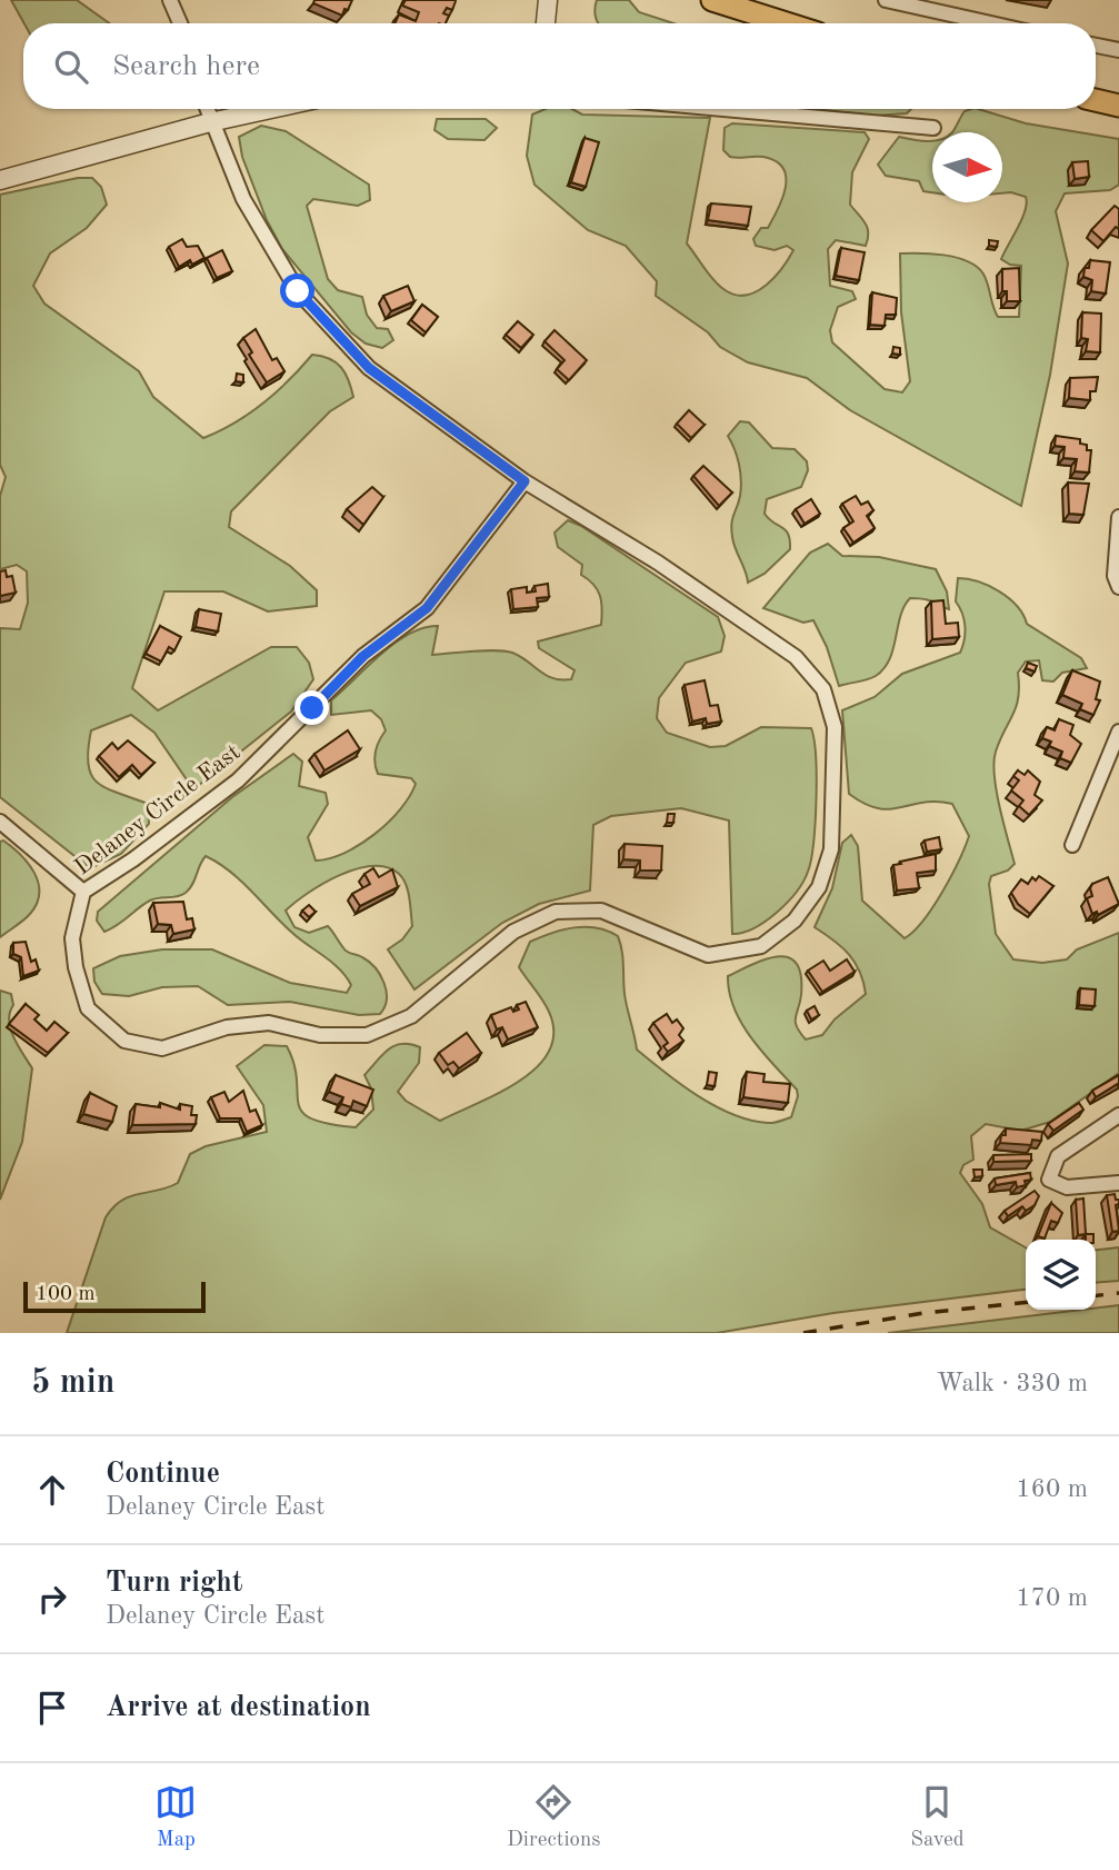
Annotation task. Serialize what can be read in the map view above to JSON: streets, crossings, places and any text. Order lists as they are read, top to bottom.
{
  "streets": {
    "street": ["Delaney Circle East"]
  },
  "scale_bar": "100 m",
  "north": "right",
  "page": {
    "search": "Search here",
    "scale": "100 m",
    "heading": ["5 min", "Walk · 330 m"],
    "list": [
      ["Continue", "Delaney Circle East", "160 m"],
      ["Turn right", "Delaney Circle East", "170 m"],
      "Arrive at destination"
    ],
    "nav": ["Map", "Directions", "Saved"]
  }
}
